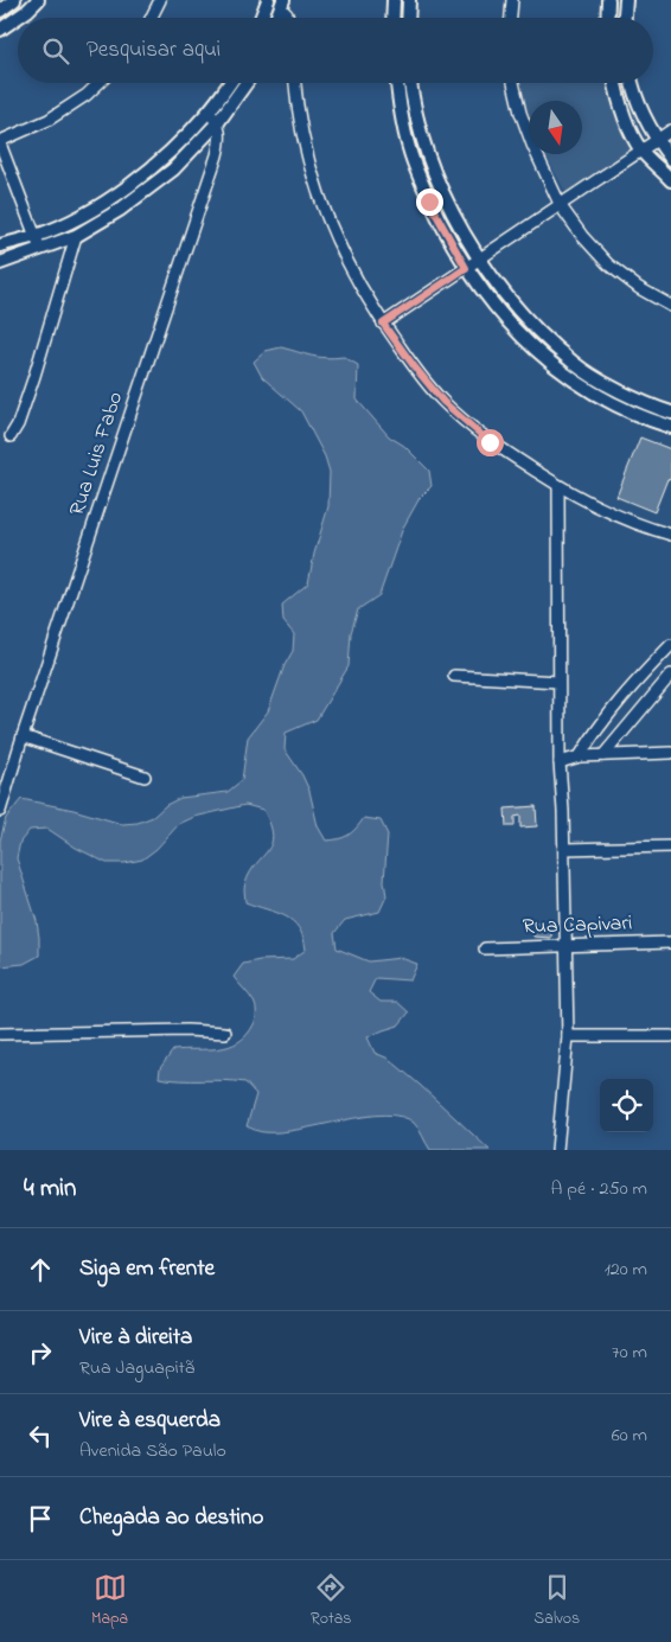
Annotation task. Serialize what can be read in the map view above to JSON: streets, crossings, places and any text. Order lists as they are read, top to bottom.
{
  "streets": {
    "street": ["Rua Luis Fabo", "Rua Capivari"]
  },
  "north": "bottom",
  "page": {
    "search": "Pesquisar aqui",
    "heading": ["4 min", "A pé · 250 m"],
    "list": [
      ["Siga em frente", "120 m"],
      ["Vire à direita", "Rua Jaguapitã", "70 m"],
      ["Vire à esquerda", "Avenida São Paulo", "60 m"],
      "Chegada ao destino"
    ],
    "nav": ["Mapa", "Rotas", "Salvos"]
  }
}
